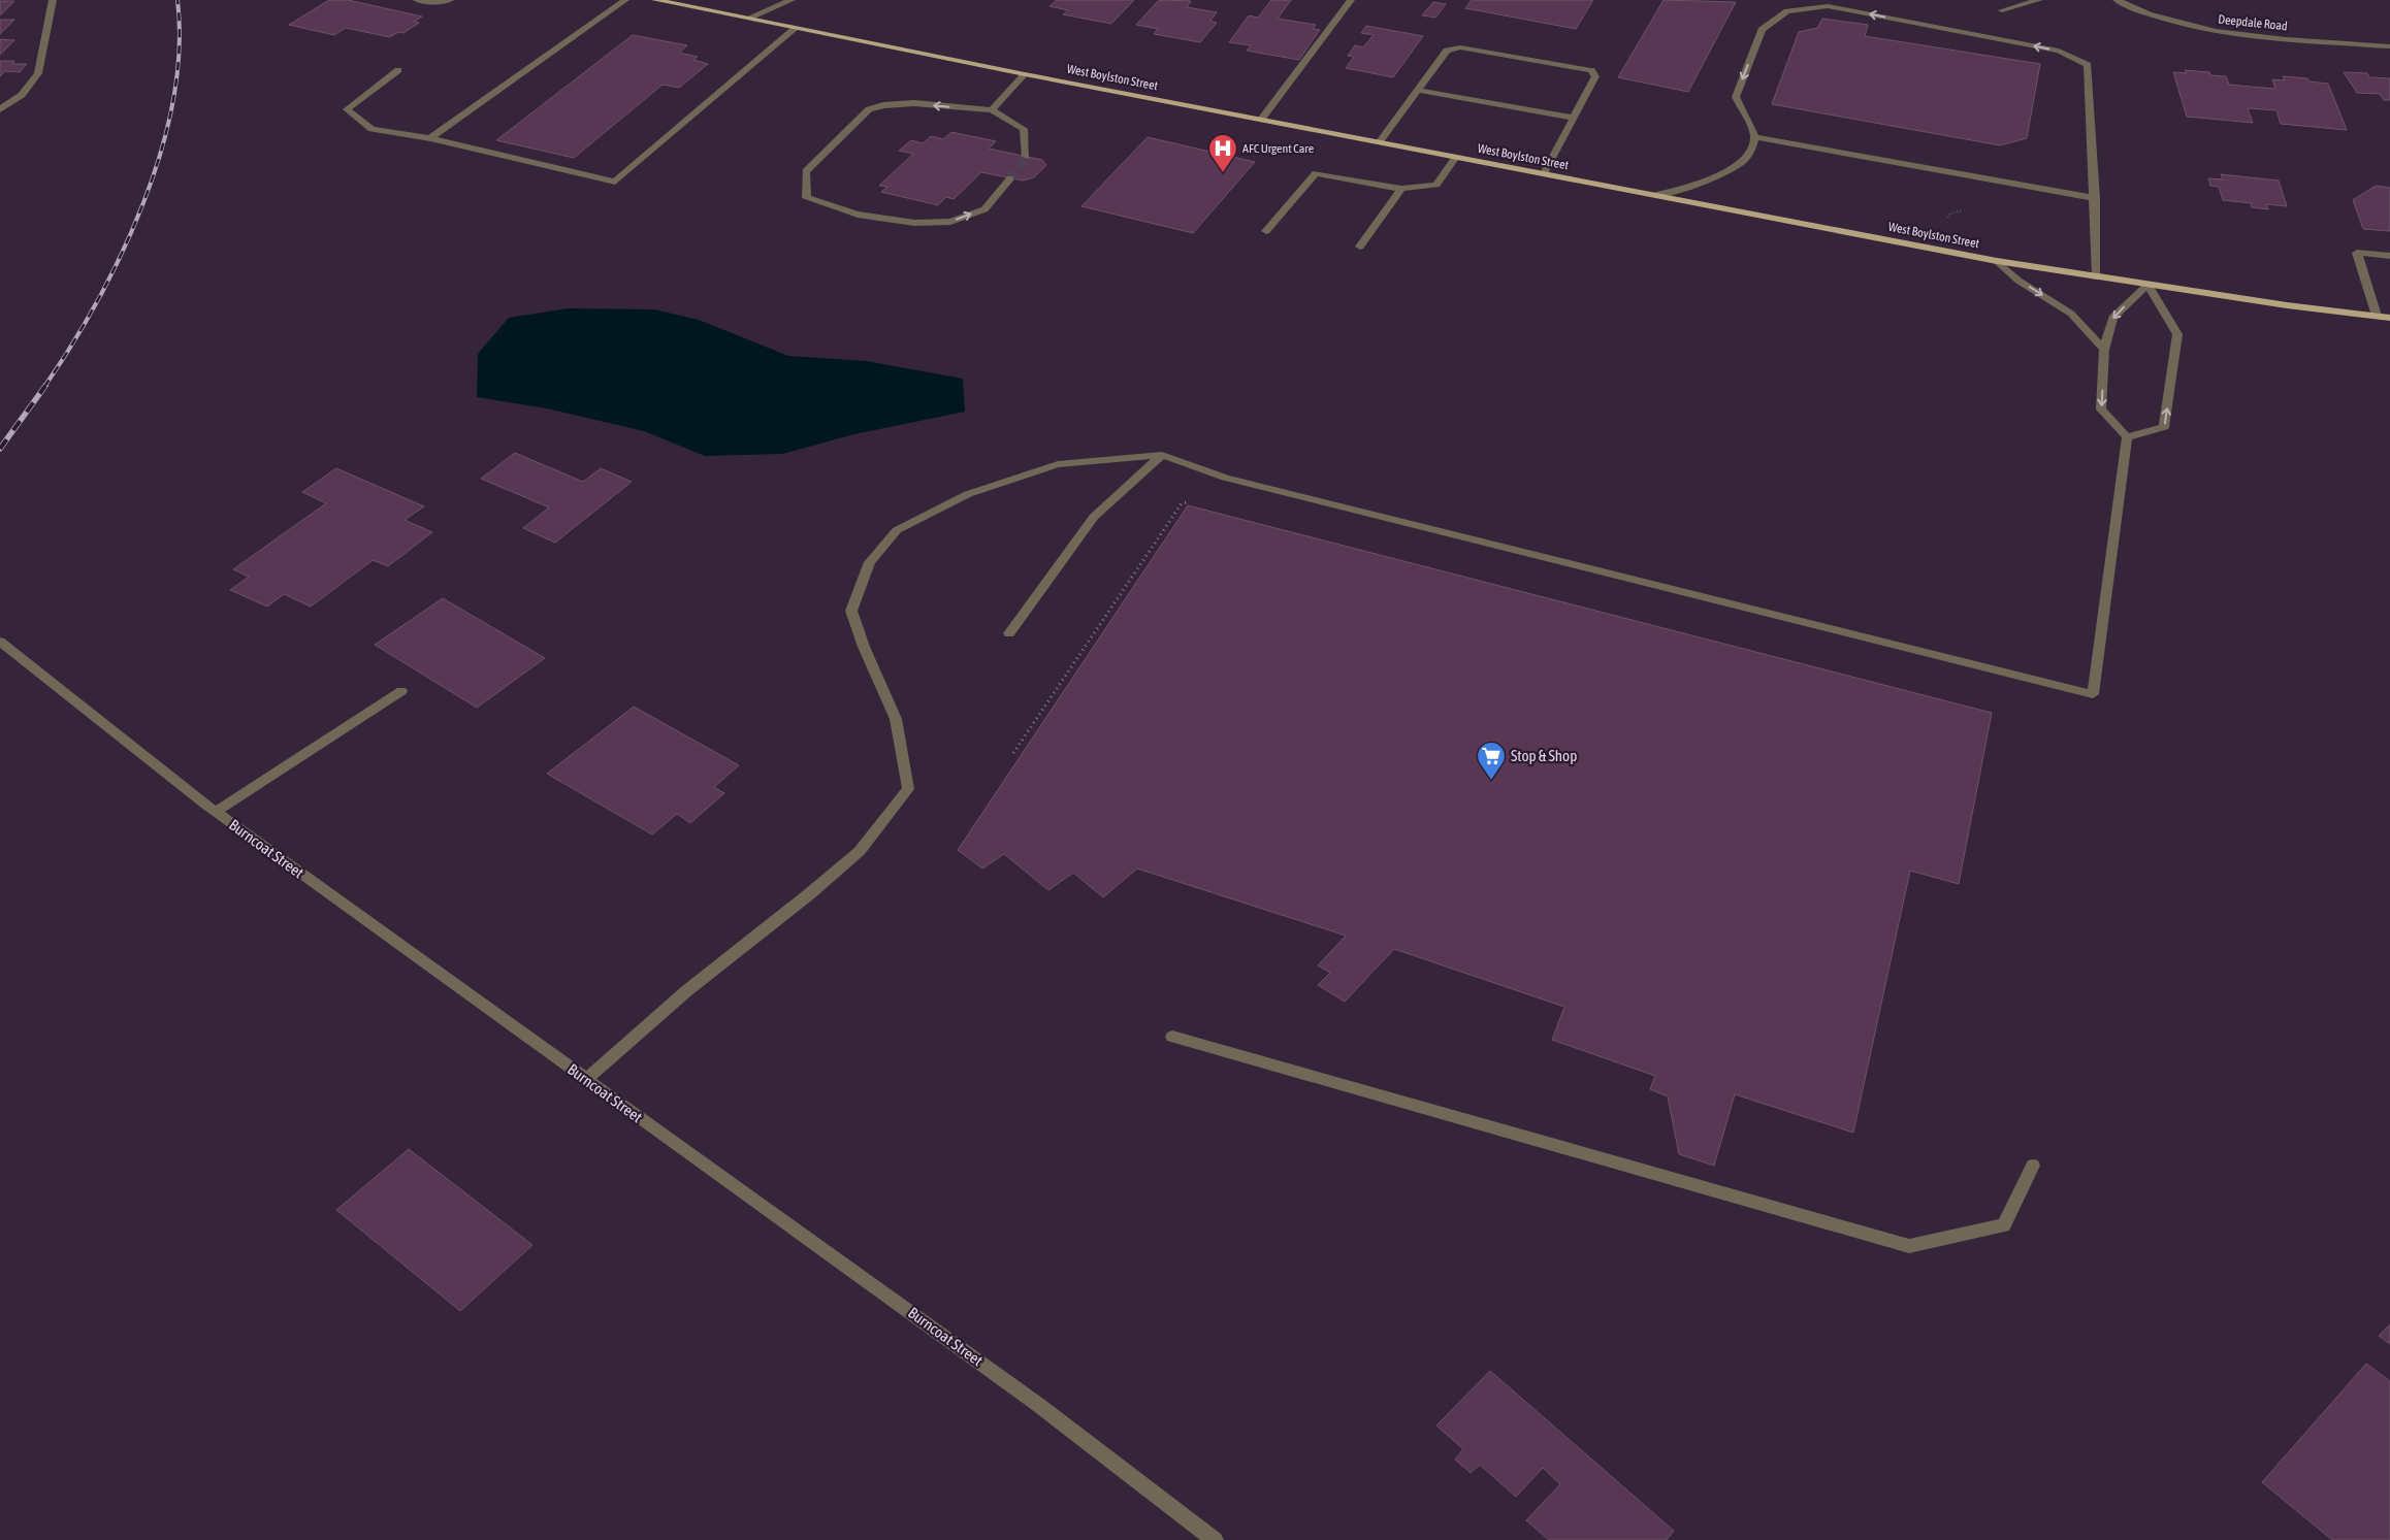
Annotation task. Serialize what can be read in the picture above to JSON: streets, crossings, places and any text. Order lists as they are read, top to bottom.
{
  "streets": {
    "main road": ["West Boylston Street"],
    "street": ["Deepdale Road", "Burncoat Street"]
  },
  "places": {
    "hospital": ["AFC Urgent Care"],
    "supermarket": ["Stop & Shop"]
  }
}
